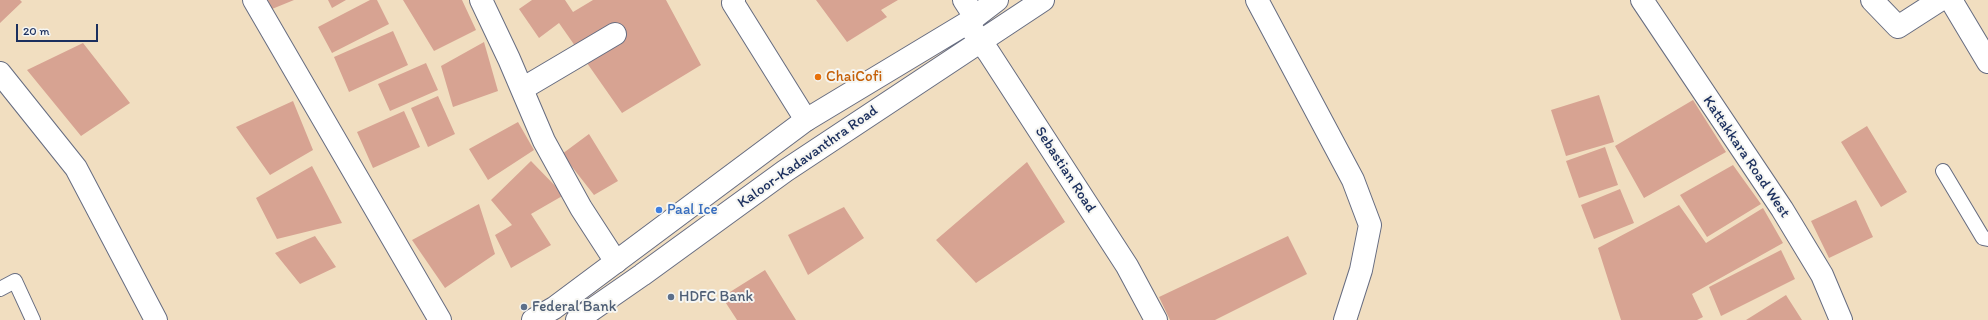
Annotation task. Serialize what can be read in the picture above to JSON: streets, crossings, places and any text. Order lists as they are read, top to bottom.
{
  "streets": {
    "street": ["Kaloor-Kadavanthra Road", "Kattakkara Road West", "Sebastian Road"]
  },
  "crossings": [
    ["Kaloor-Kadavanthra Road", "Sebastian Road"]
  ],
  "places": [
    "ChaiCofi",
    "Paal Ice",
    "HDFC Bank",
    "Federal Bank"
  ],
  "scale_bar": "20 m"
}
